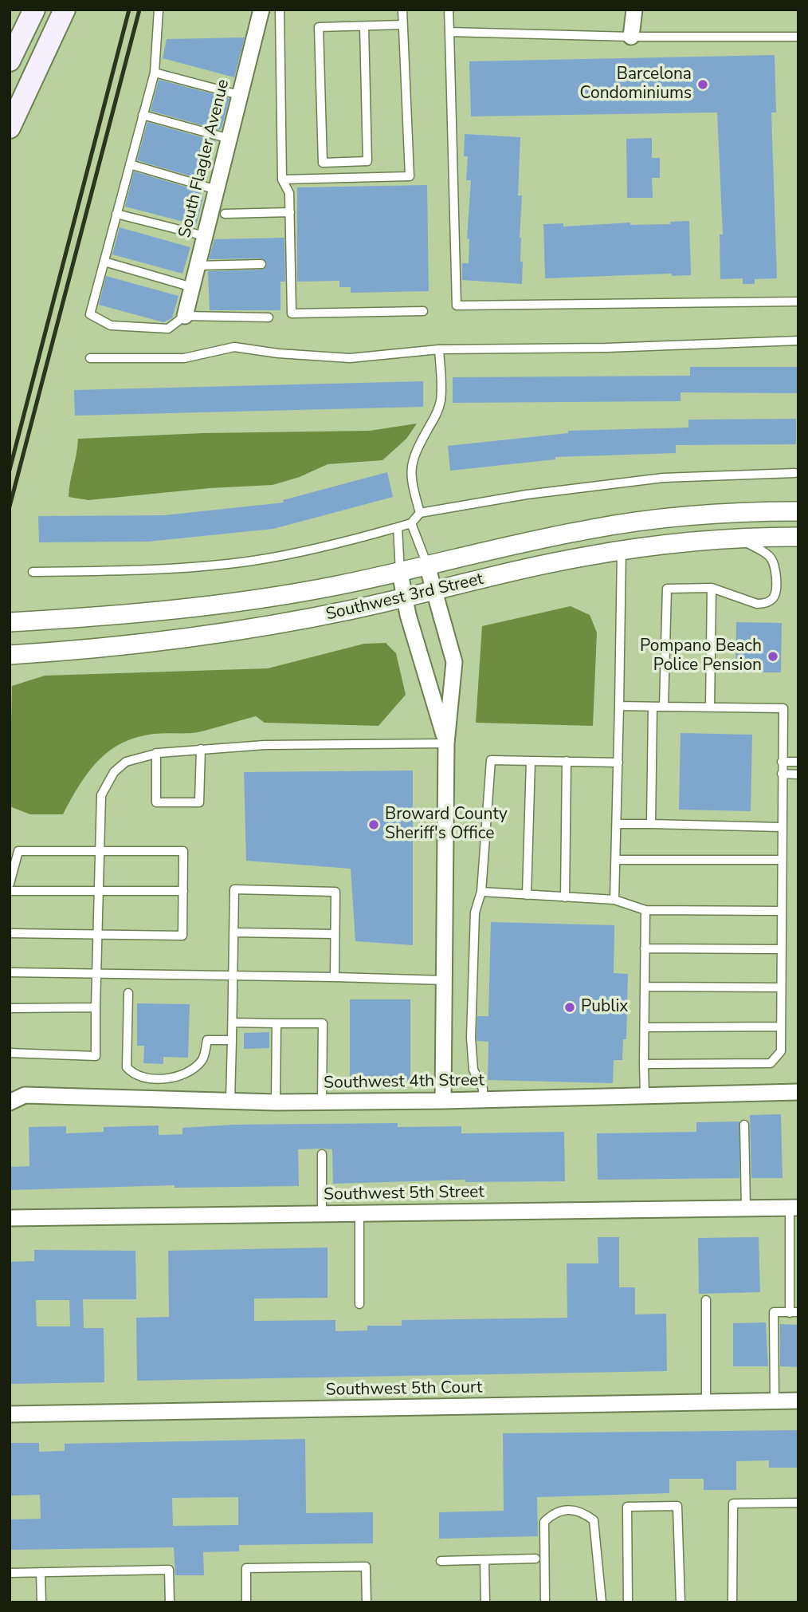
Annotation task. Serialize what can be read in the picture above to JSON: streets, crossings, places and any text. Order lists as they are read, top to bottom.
{
  "streets": {
    "street": [
      "South Flagler Avenue",
      "Southwest 3rd Street",
      "Southwest 4th Street",
      "Southwest 5th Street",
      "Southwest 5th Court"
    ]
  },
  "places": [
    "Barcelona Condominiums",
    "Pompano Beach Police Pension",
    "Broward County Sheriff's Office",
    "Publix"
  ]
}
